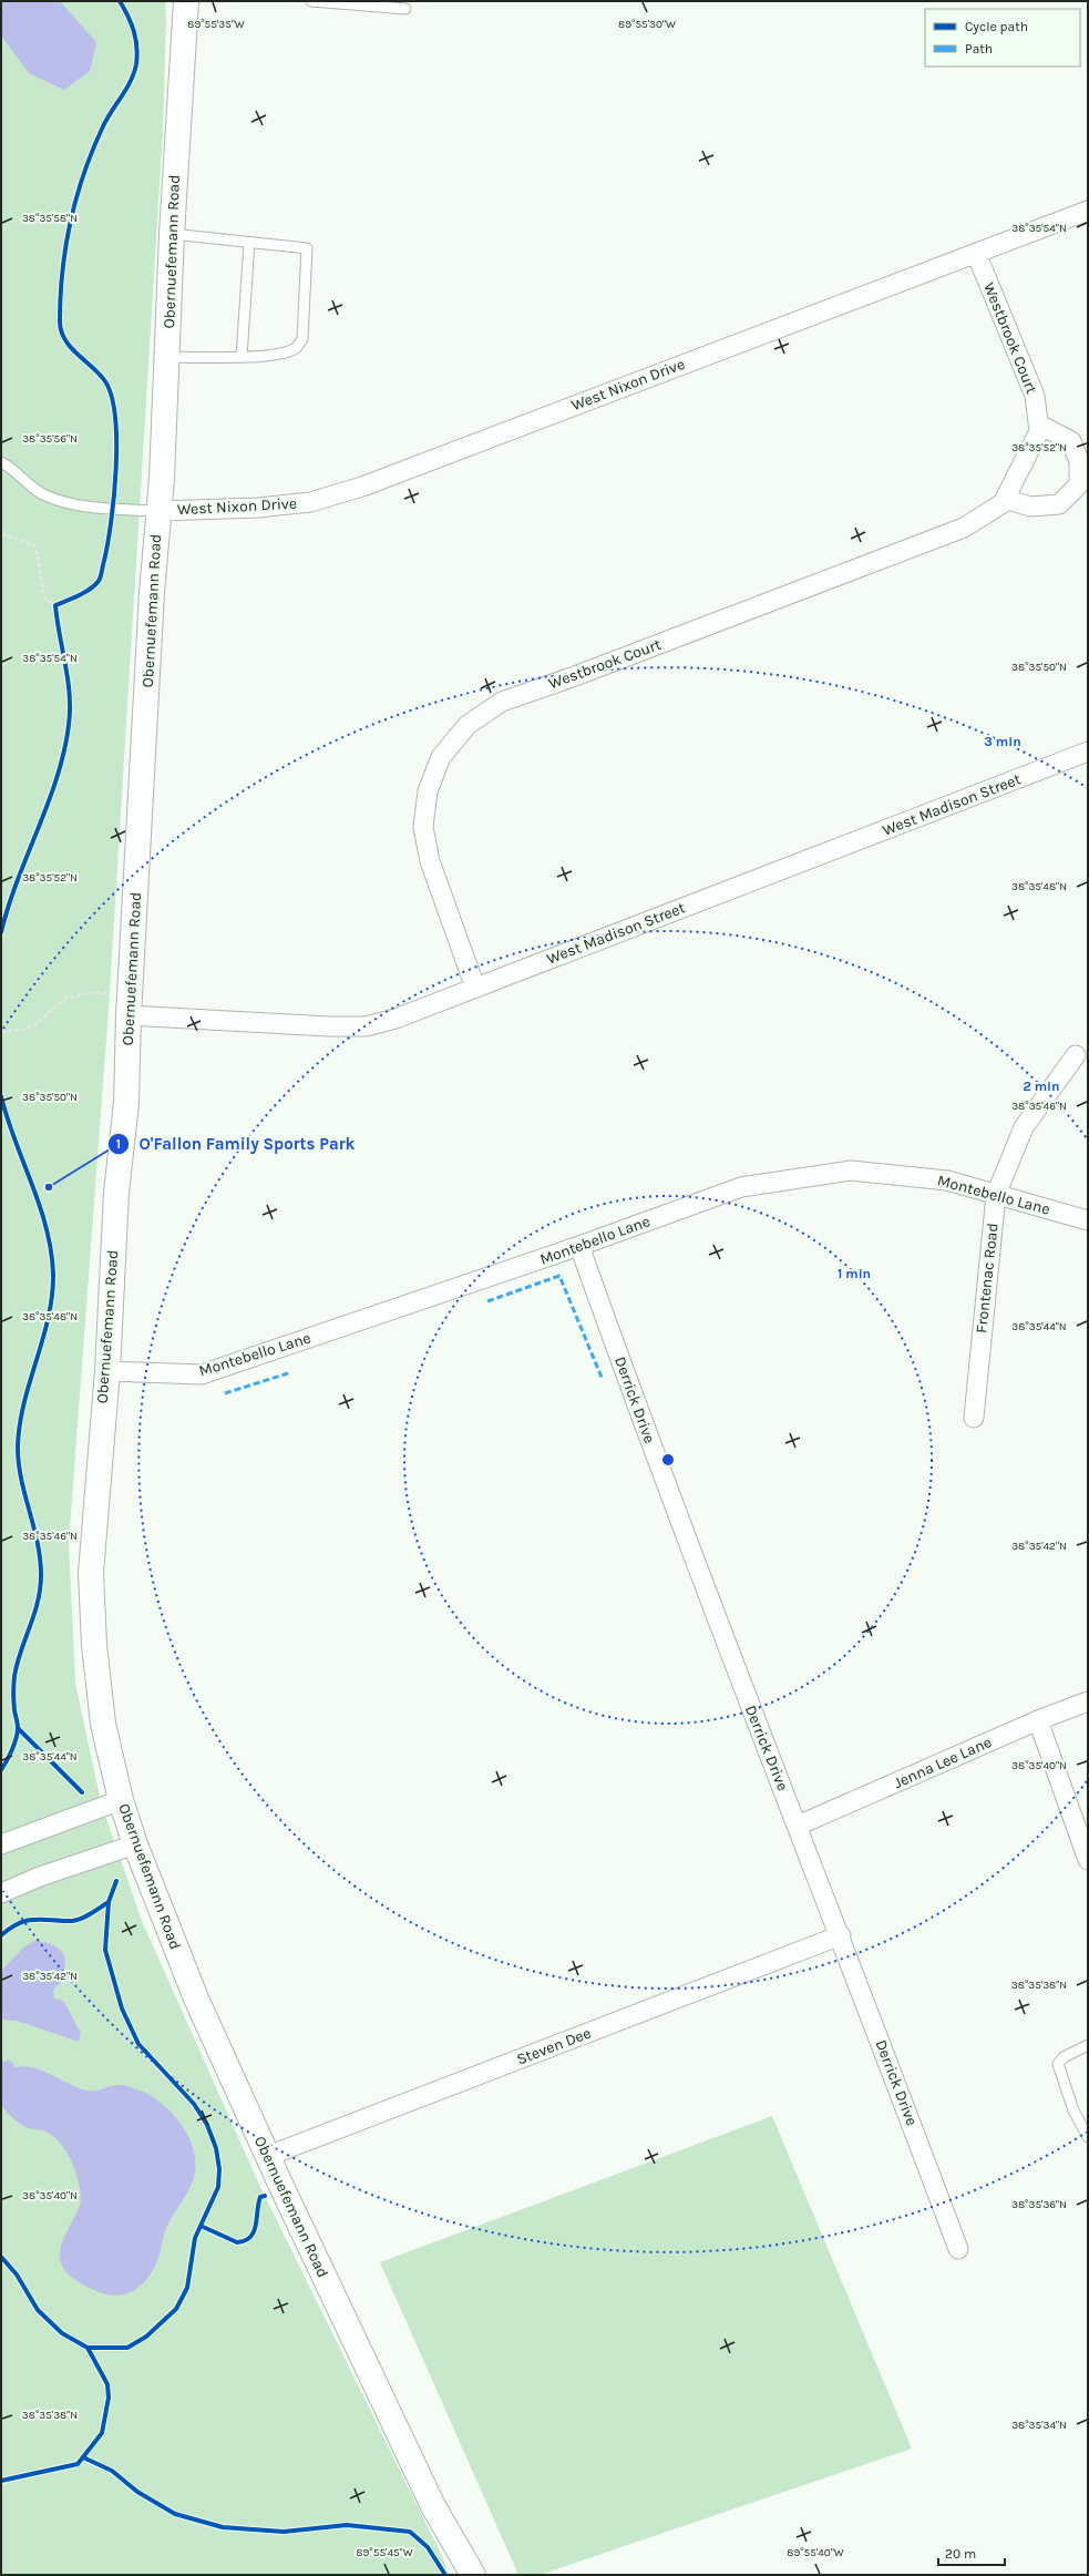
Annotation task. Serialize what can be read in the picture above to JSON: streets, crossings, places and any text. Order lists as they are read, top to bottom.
{
  "streets": {
    "street": [
      "Obernuefemann Road",
      "Westbrook Court",
      "West Nixon Drive",
      "West Madison Street",
      "Montebello Lane",
      "Frontenac Road",
      "Derrick Drive",
      "Jenna Lee Lane",
      "Steven Dee"
    ]
  },
  "crossings": [
    ["Obernuefemann Road", "West Nixon Drive"],
    ["Obernuefemann Road", "West Madison Street"],
    ["Obernuefemann Road", "Montebello Lane"],
    ["Obernuefemann Road", "Steven Dee"],
    ["Westbrook Court", "West Nixon Drive"],
    ["Westbrook Court", "West Madison Street"],
    ["Montebello Lane", "Frontenac Road"],
    ["Montebello Lane", "Derrick Drive"],
    ["Derrick Drive", "Jenna Lee Lane"],
    ["Derrick Drive", "Steven Dee"]
  ],
  "places": ["O'Fallon Family Sports Park"],
  "legend": ["Cycle path", "Path"],
  "scale_bar": "20 m",
  "coordinates": [
    "89°55'35\"W",
    "89°55'30\"W",
    "38°35'58\"N",
    "38°35'54\"N",
    "38°35'56\"N",
    "38°35'52\"N",
    "38°35'50\"N",
    "38°35'48\"N",
    "38°35'46\"N",
    "38°35'44\"N",
    "38°35'42\"N",
    "38°35'40\"N",
    "38°35'38\"N",
    "38°35'36\"N",
    "38°35'34\"N",
    "89°55'45\"W",
    "89°55'40\"W"
  ],
  "rings": ["3 min", "2 min", "1 min"]
}
